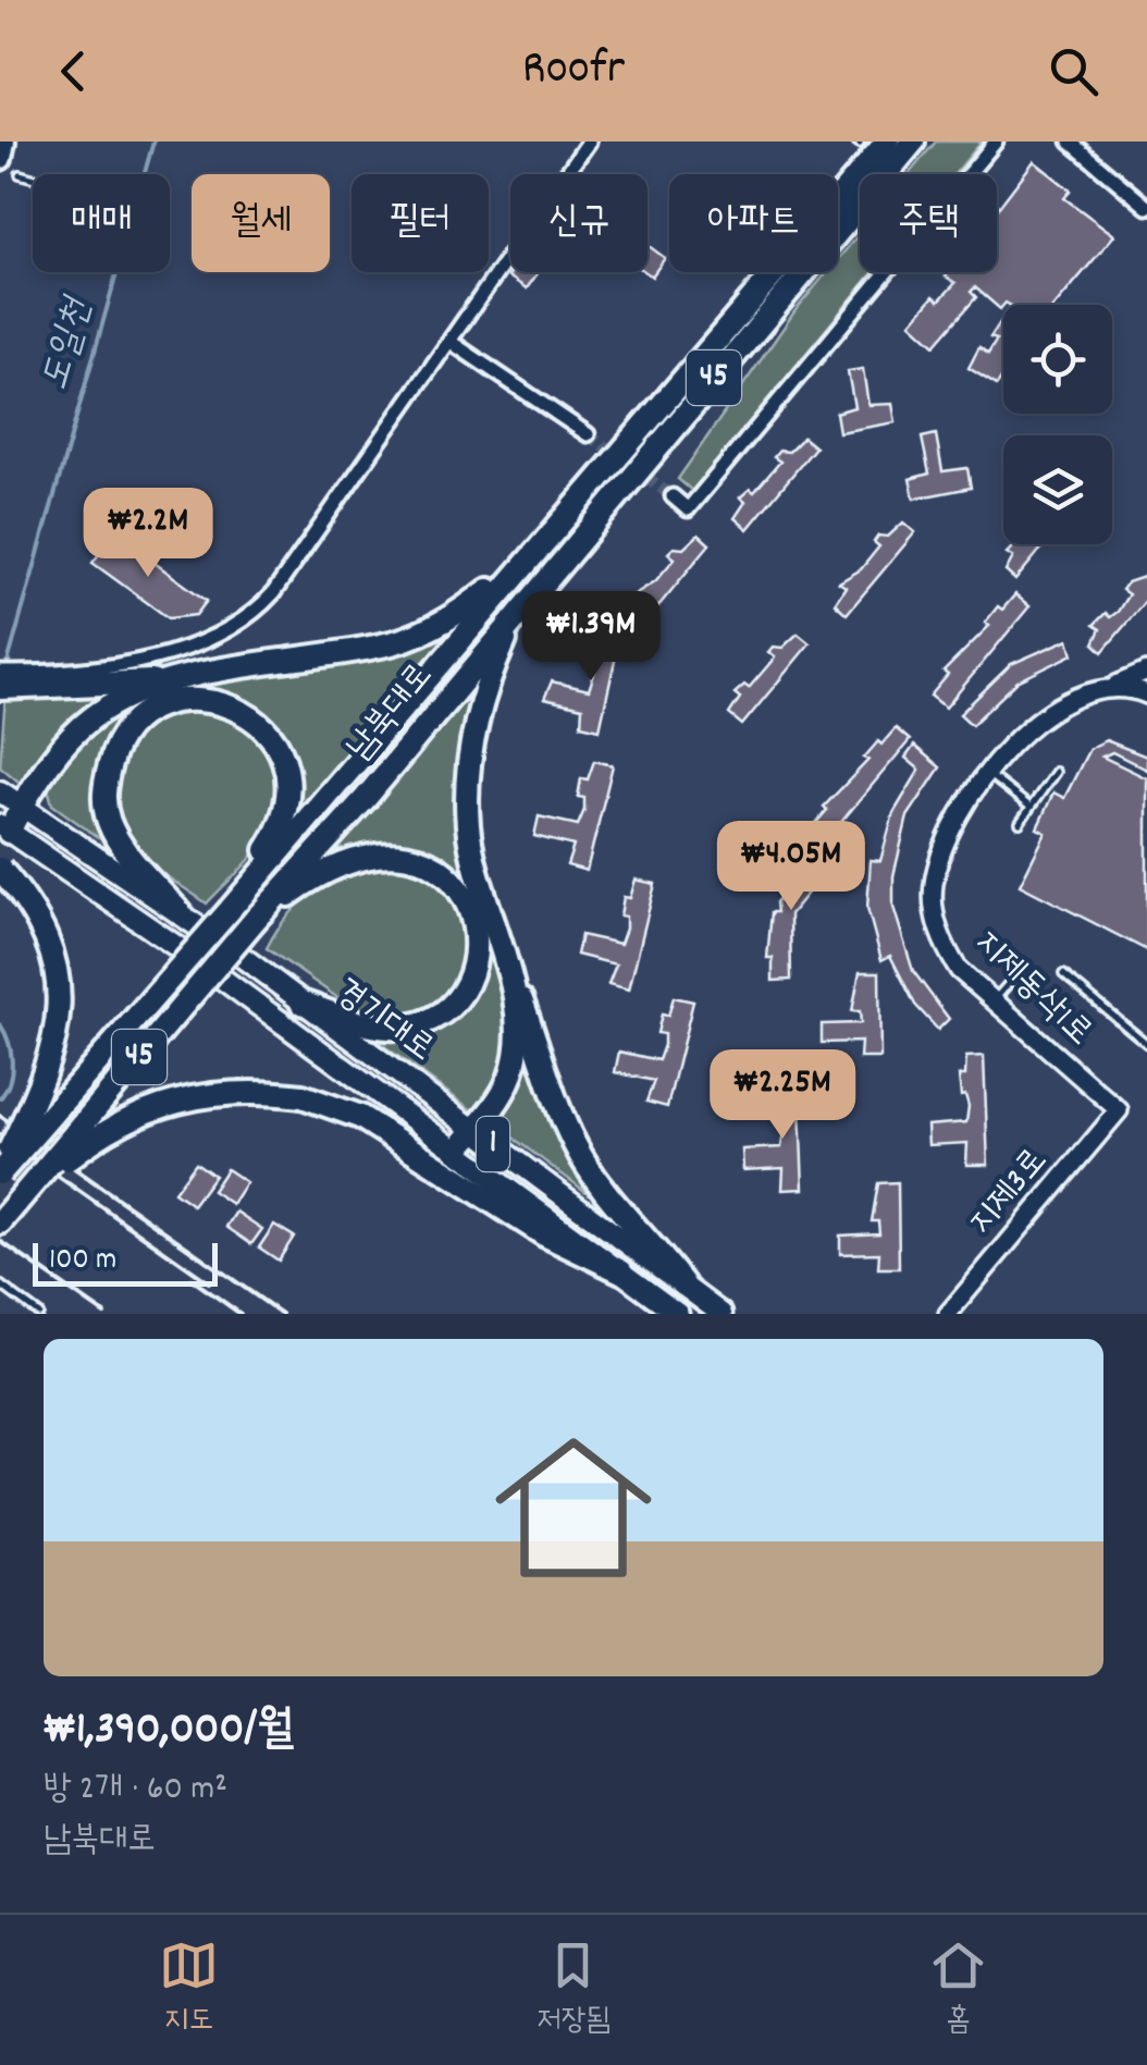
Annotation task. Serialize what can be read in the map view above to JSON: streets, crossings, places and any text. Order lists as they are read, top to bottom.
{
  "streets": {
    "highway": ["45", "남북대로"],
    "main road": ["경기대로", "1"],
    "street": ["지제동삭1로", "지제3로"]
  },
  "crossings": [
    ["지제동삭1로", "지제3로"]
  ],
  "water": ["도일천"],
  "scale_bar": "100 m",
  "page": {
    "header": "Roofr",
    "chip": [
      "매매",
      "월세",
      "필터",
      "신규",
      "아파트",
      "주택"
    ],
    "price": [
      "₩2.2M",
      "₩1.39M",
      "₩4.05M",
      "₩2.25M"
    ],
    "scale": "100 m",
    "list": [
      {
        "name": "₩1,390,000/월",
        "note": "방 2개 · 60 m² · 남북대로"
      }
    ],
    "tabs": ["지도", "저장됨", "홈"]
  }
}
